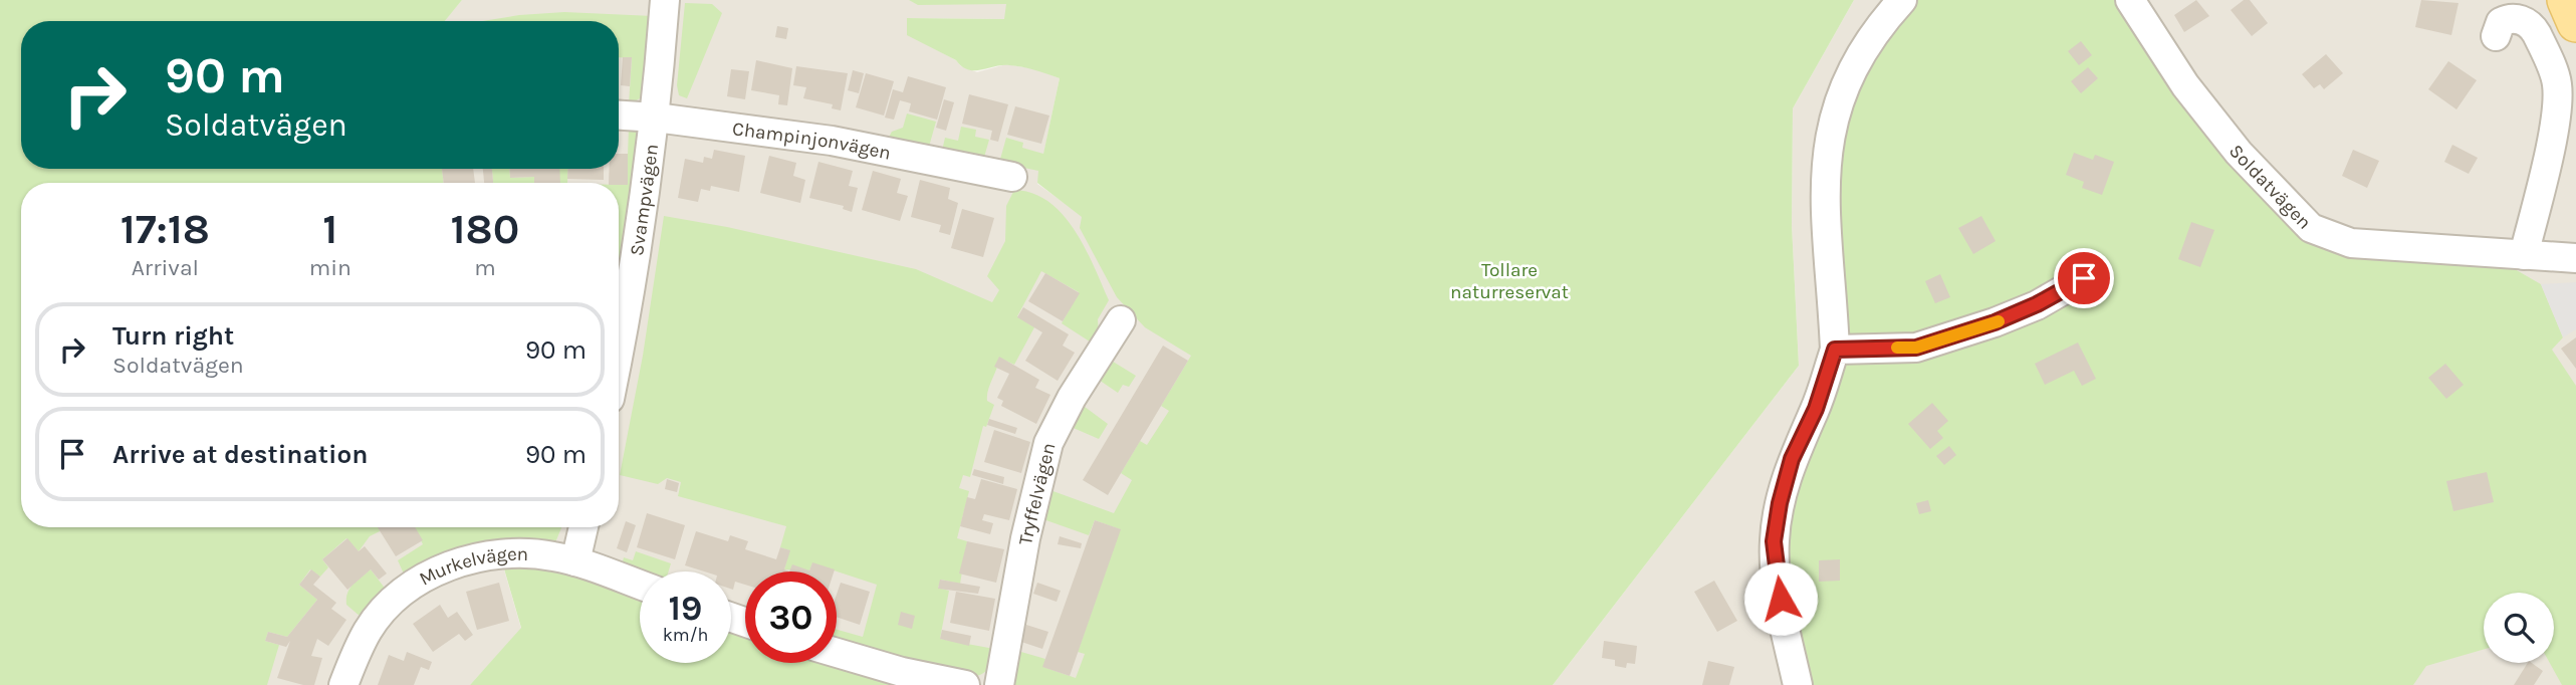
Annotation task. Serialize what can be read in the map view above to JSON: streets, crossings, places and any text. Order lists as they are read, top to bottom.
{
  "streets": {
    "street": [
      "Champinjonvägen",
      "Soldatvägen",
      "Svampvägen",
      "Tryffelvägen",
      "Murkelvägen"
    ]
  },
  "crossings": [
    ["Champinjonvägen", "Svampvägen"]
  ],
  "parks": ["Tollare naturreservat"],
  "page": {
    "turn": ["90 m", "Soldatvägen"],
    "eta": [
      "17:18",
      "Arrival",
      "1",
      "min",
      "180",
      "m"
    ],
    "list": [
      {
        "name": "Turn right",
        "note": "Soldatvägen",
        "value": "90 m"
      },
      {
        "name": "Arrive at destination",
        "value": "90 m"
      }
    ],
    "speed": "19 km/h",
    "limit": "30"
  }
}
